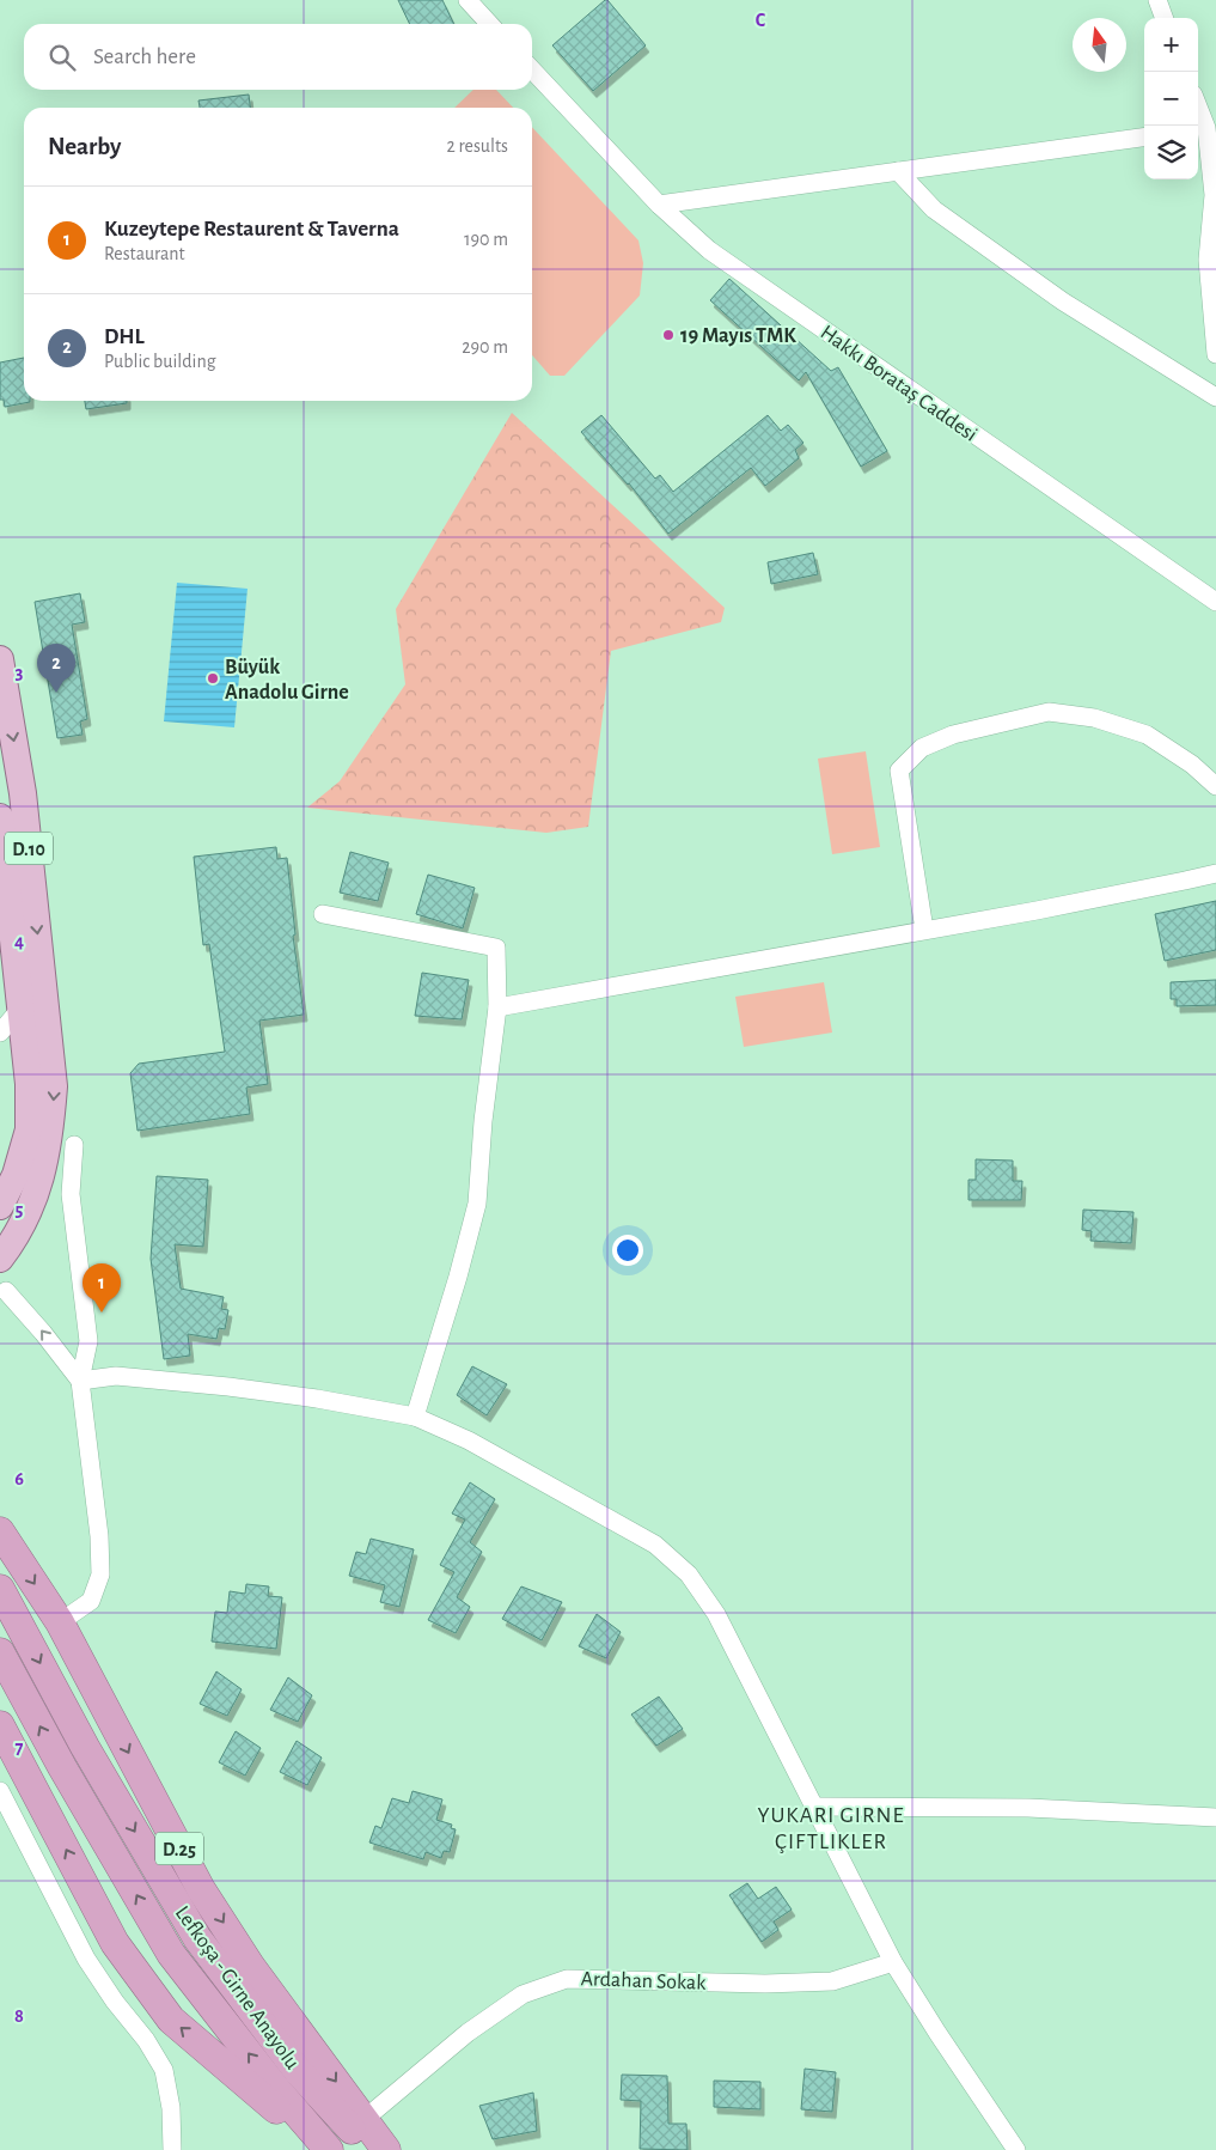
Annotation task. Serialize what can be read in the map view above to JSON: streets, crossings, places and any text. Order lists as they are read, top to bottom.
{
  "streets": {
    "highway": ["D.25", "Lefkoşa - Girne Anayolu"],
    "main road": ["D.10"],
    "street": ["Hakkı Borataş Caddesi", "Ardahan Sokak"]
  },
  "crossings": [
    ["D.25", "Ardahan Sokak"]
  ],
  "districts": ["YUKARI GIRNE ÇIFTLIKLER"],
  "places": ["19 Mayıs TMK", "Büyük Anadolu Girne"],
  "north": "top",
  "page": {
    "map_buttons": ["+", "−"],
    "search": "Search here",
    "heading": ["Nearby", "2 results"],
    "list": [
      {
        "mark": "1",
        "name": "Kuzeytepe Restaurent & Taverna",
        "note": "Restaurant",
        "value": "190 m"
      },
      {
        "mark": "2",
        "name": "DHL",
        "note": "Public building",
        "value": "290 m"
      }
    ],
    "pins": ["2", "1"]
  },
  "grid": {
    "columns": ["C"],
    "rows": [
      "3",
      "4",
      "5",
      "6",
      "7",
      "8"
    ]
  }
}
